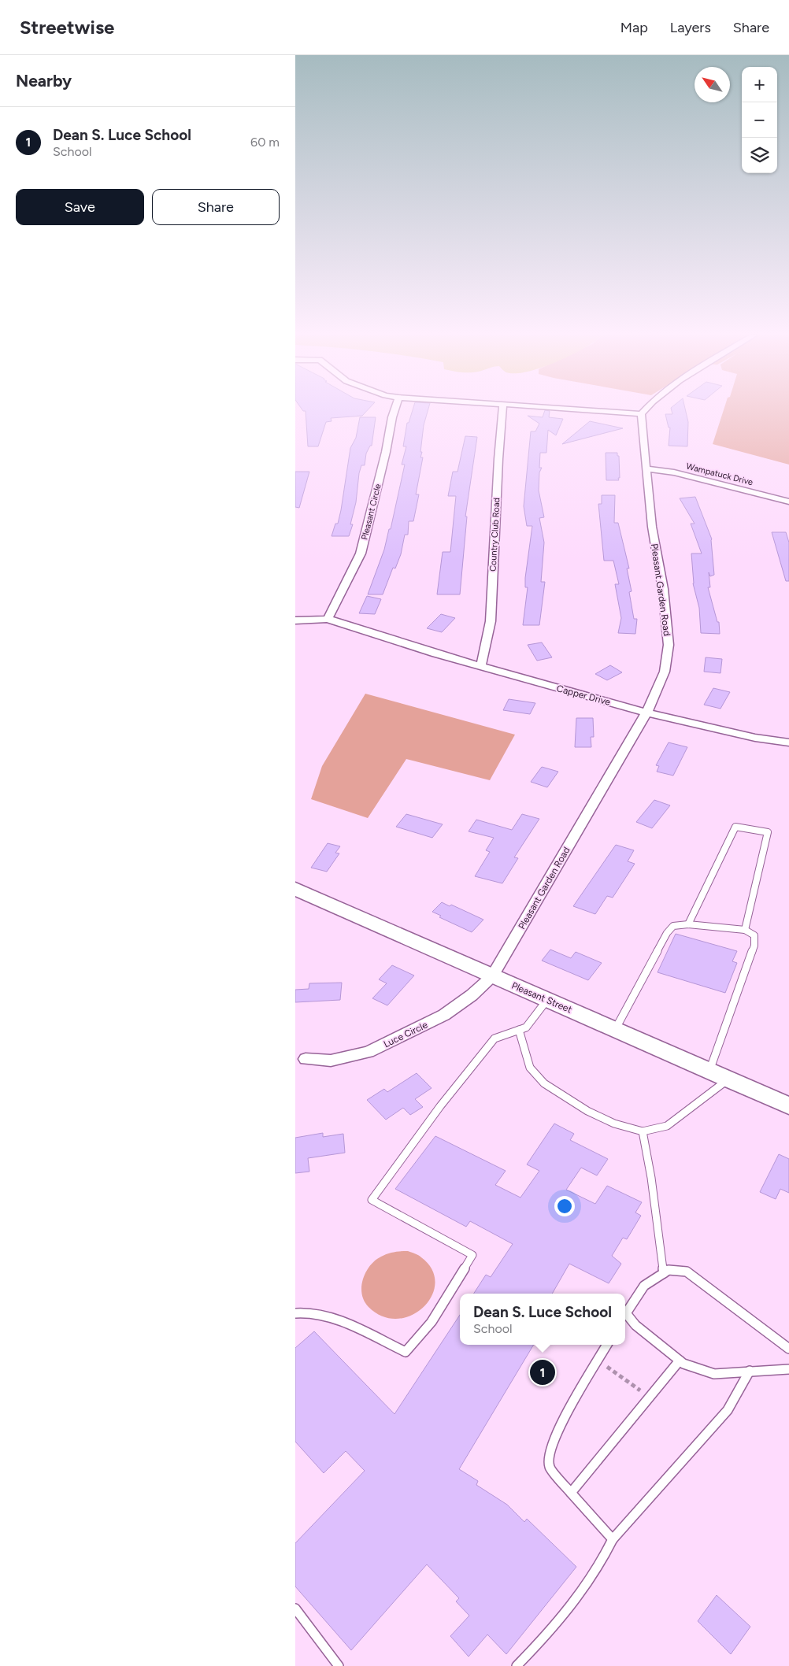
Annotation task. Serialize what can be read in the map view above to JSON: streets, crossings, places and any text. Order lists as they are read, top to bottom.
{
  "streets": {
    "main road": ["Pleasant Street"],
    "street": [
      "Wampatuck Drive",
      "Pleasant Circle",
      "Country Club Road",
      "Pleasant Garden Road",
      "Capper Drive",
      "Luce Circle"
    ]
  },
  "crossings": [
    ["Wampatuck Drive", "Pleasant Garden Road"],
    ["Pleasant Circle", "Capper Drive"],
    ["Country Club Road", "Capper Drive"],
    ["Pleasant Garden Road", "Capper Drive"],
    ["Pleasant Garden Road", "Pleasant Street"],
    ["Pleasant Garden Road", "Luce Circle"],
    ["Pleasant Street", "Luce Circle"]
  ],
  "north": "top left",
  "page": {
    "header": "Streetwise",
    "nav": ["Map", "Layers", "Share"],
    "heading": "Nearby",
    "map_buttons": ["+", "−"],
    "list": [
      {
        "mark": "1",
        "name": "Dean S. Luce School",
        "note": "School",
        "value": "60 m"
      }
    ],
    "buttons": ["Save", "Share"],
    "popup": ["Dean S. Luce School", "School"],
    "pins": "1"
  }
}
